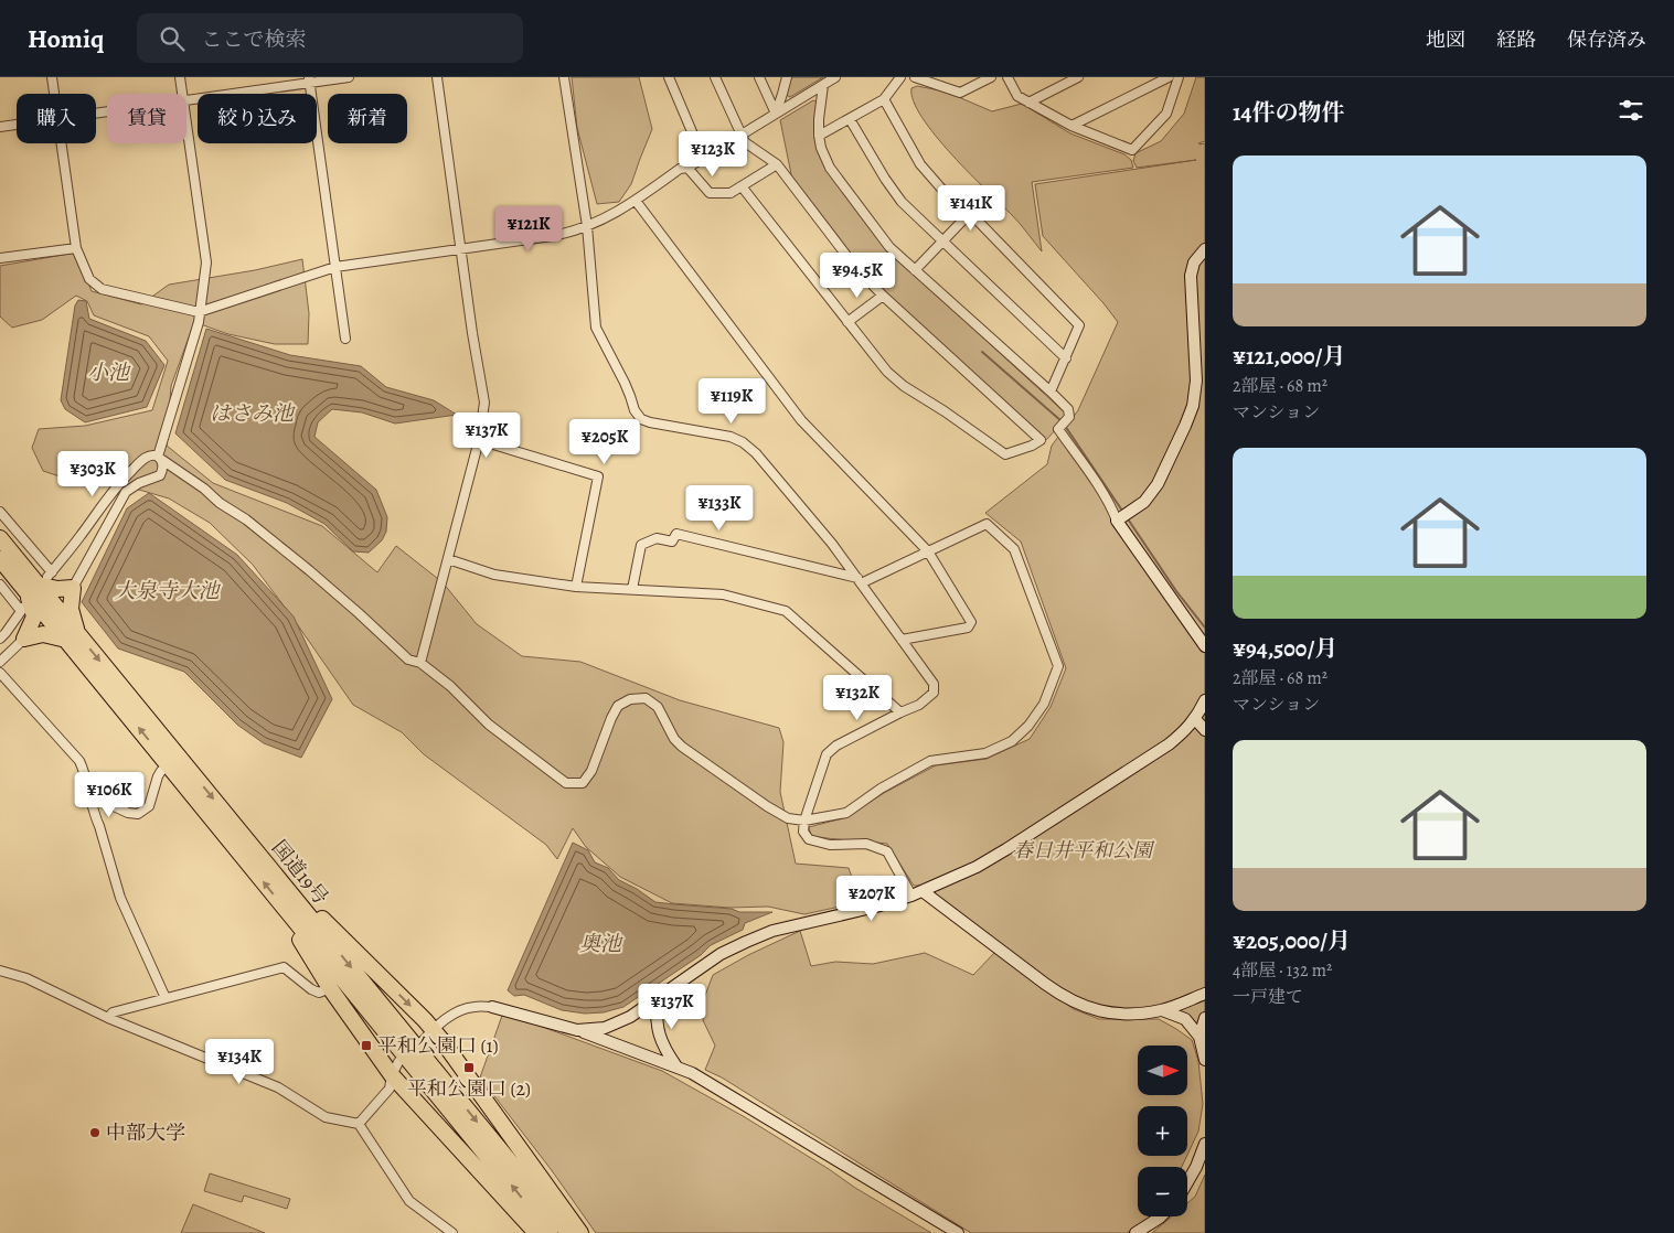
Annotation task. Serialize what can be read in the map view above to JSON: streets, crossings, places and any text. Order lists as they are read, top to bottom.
{
  "streets": {
    "highway": ["国道19号"]
  },
  "water": [
    "小池",
    "はさみ池",
    "大泉寺大池",
    "奥池"
  ],
  "parks": ["春日井平和公園"],
  "places": {
    "transit": ["平和公園口 (1)", "平和公園口 (2)"],
    "other": ["中部大学"]
  },
  "north": "right",
  "page": {
    "header": "Homiq",
    "search": "ここで検索",
    "nav": ["地図", "経路", "保存済み"],
    "heading": "14件の物件",
    "chip": [
      "購入",
      "賃貸",
      "絞り込み",
      "新着"
    ],
    "price": [
      "¥123K",
      "¥141K",
      "¥121K",
      "¥94.5K",
      "¥119K",
      "¥137K",
      "¥205K",
      "¥303K",
      "¥133K",
      "¥132K",
      "¥106K",
      "¥207K",
      "¥137K",
      "¥134K"
    ],
    "list": [
      {
        "name": "¥121,000/月",
        "note": "2部屋 · 68 m² · マンション"
      },
      {
        "name": "¥94,500/月",
        "note": "2部屋 · 68 m² · マンション"
      },
      {
        "name": "¥205,000/月",
        "note": "4部屋 · 132 m² · 一戸建て"
      }
    ],
    "map_buttons": ["+", "−"]
  }
}
